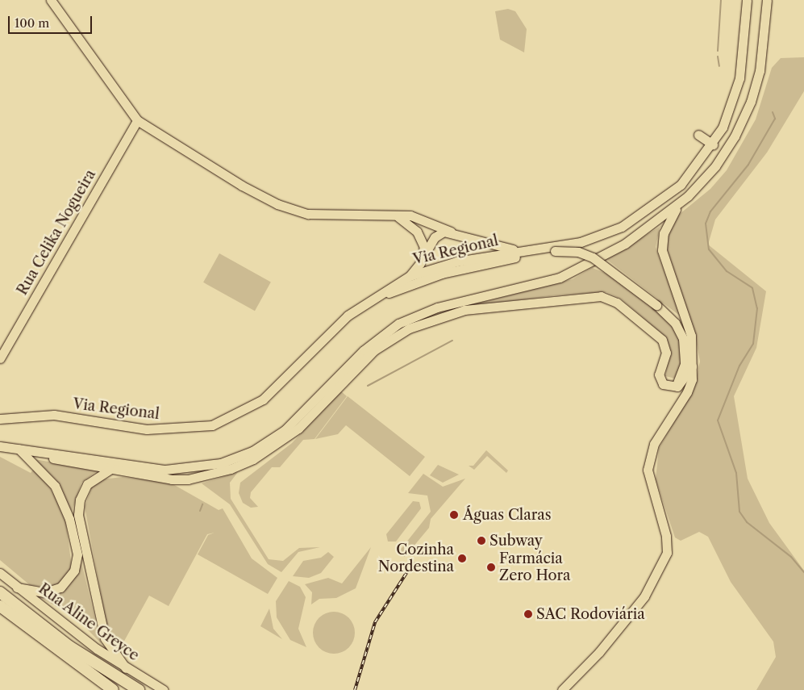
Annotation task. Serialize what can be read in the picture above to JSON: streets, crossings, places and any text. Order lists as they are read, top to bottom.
{
  "streets": {
    "main road": ["Rua Celika Nogueira", "Via Regional", "Rua Aline Greyce"]
  },
  "places": [
    "Águas Claras",
    "Subway",
    "Cozinha Nordestina",
    "Farmácia Zero Hora",
    "SAC Rodoviária"
  ],
  "scale_bar": "100 m"
}
